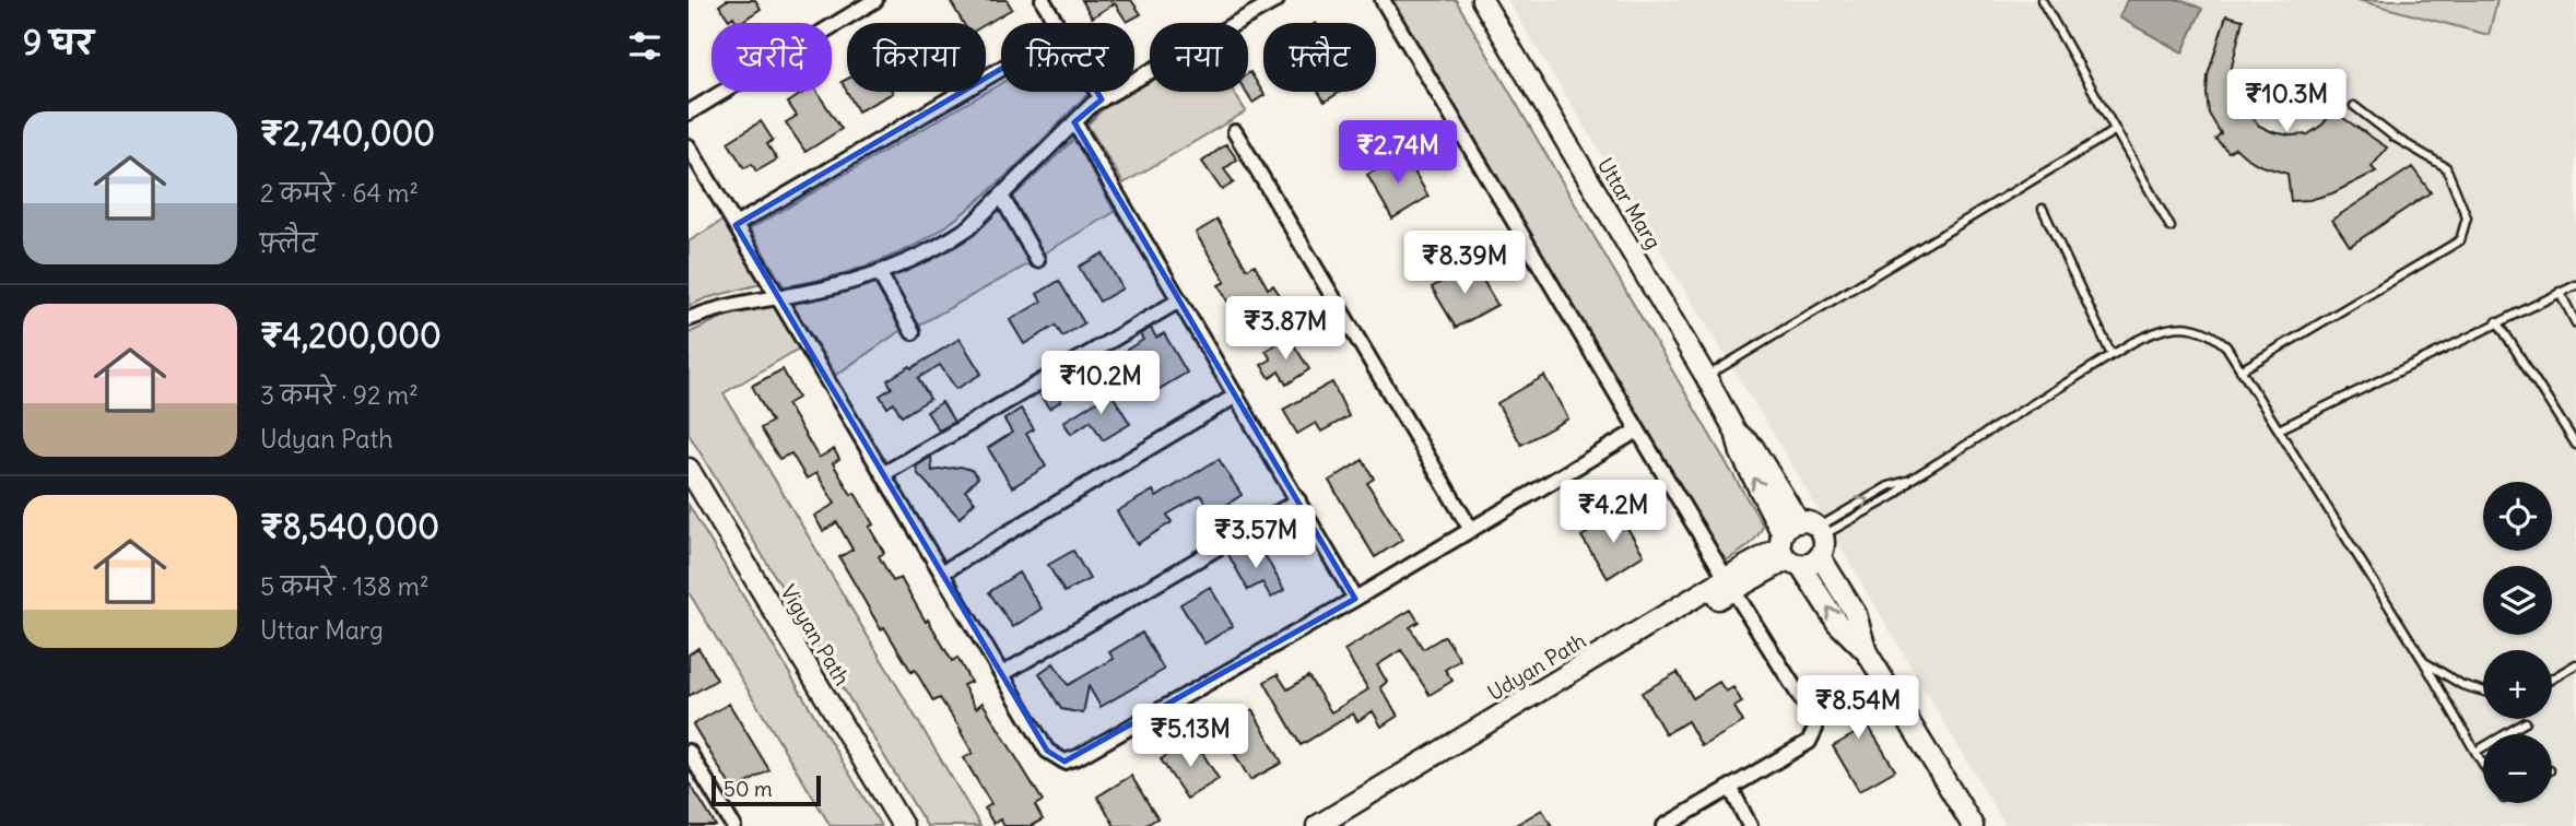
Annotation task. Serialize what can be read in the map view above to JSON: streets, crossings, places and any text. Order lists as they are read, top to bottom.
{
  "streets": {
    "main road": ["Uttar Marg", "Vigyan Path", "Udyan Path"]
  },
  "crossings": [
    ["Uttar Marg", "Udyan Path"]
  ],
  "scale_bar": "50 m",
  "page": {
    "heading": "9 घर",
    "chip": [
      "खरीदें",
      "किराया",
      "फ़िल्टर",
      "नया",
      "फ़्लैट"
    ],
    "price": [
      "₹10.3M",
      "₹2.74M",
      "₹8.39M",
      "₹3.87M",
      "₹10.2M",
      "₹4.2M",
      "₹3.57M",
      "₹8.54M",
      "₹5.13M"
    ],
    "list": [
      {
        "name": "₹2,740,000",
        "note": "2 कमरे · 64 m² · फ़्लैट"
      },
      {
        "name": "₹4,200,000",
        "note": "3 कमरे · 92 m² · Udyan Path"
      },
      {
        "name": "₹8,540,000",
        "note": "5 कमरे · 138 m² · Uttar Marg"
      }
    ],
    "map_buttons": ["+", "−"],
    "scale": "50 m"
  }
}
